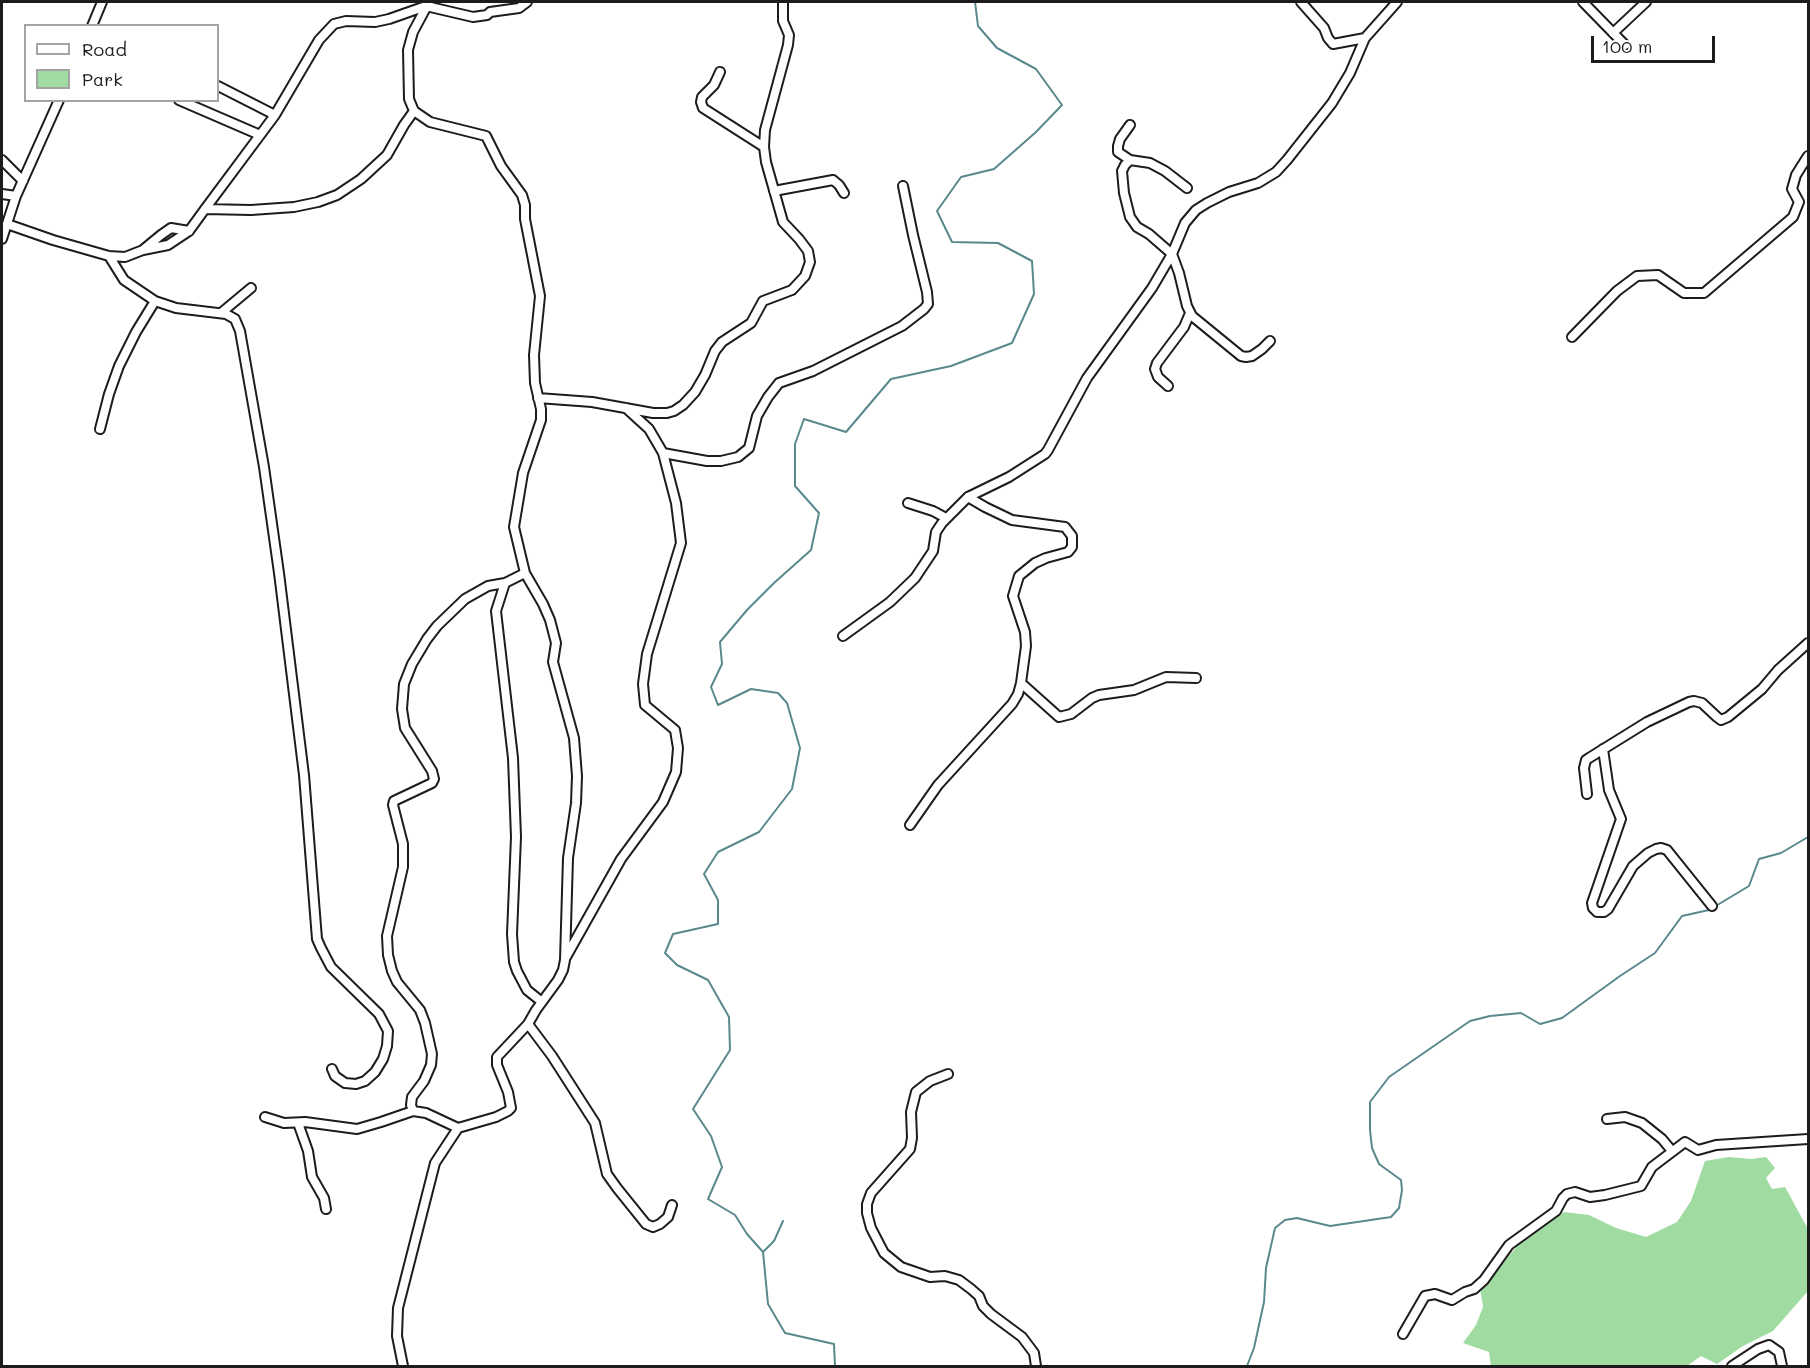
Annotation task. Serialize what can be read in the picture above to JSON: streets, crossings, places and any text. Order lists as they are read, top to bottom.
{
  "legend": ["Road", "Park"],
  "scale_bar": "100 m"
}
